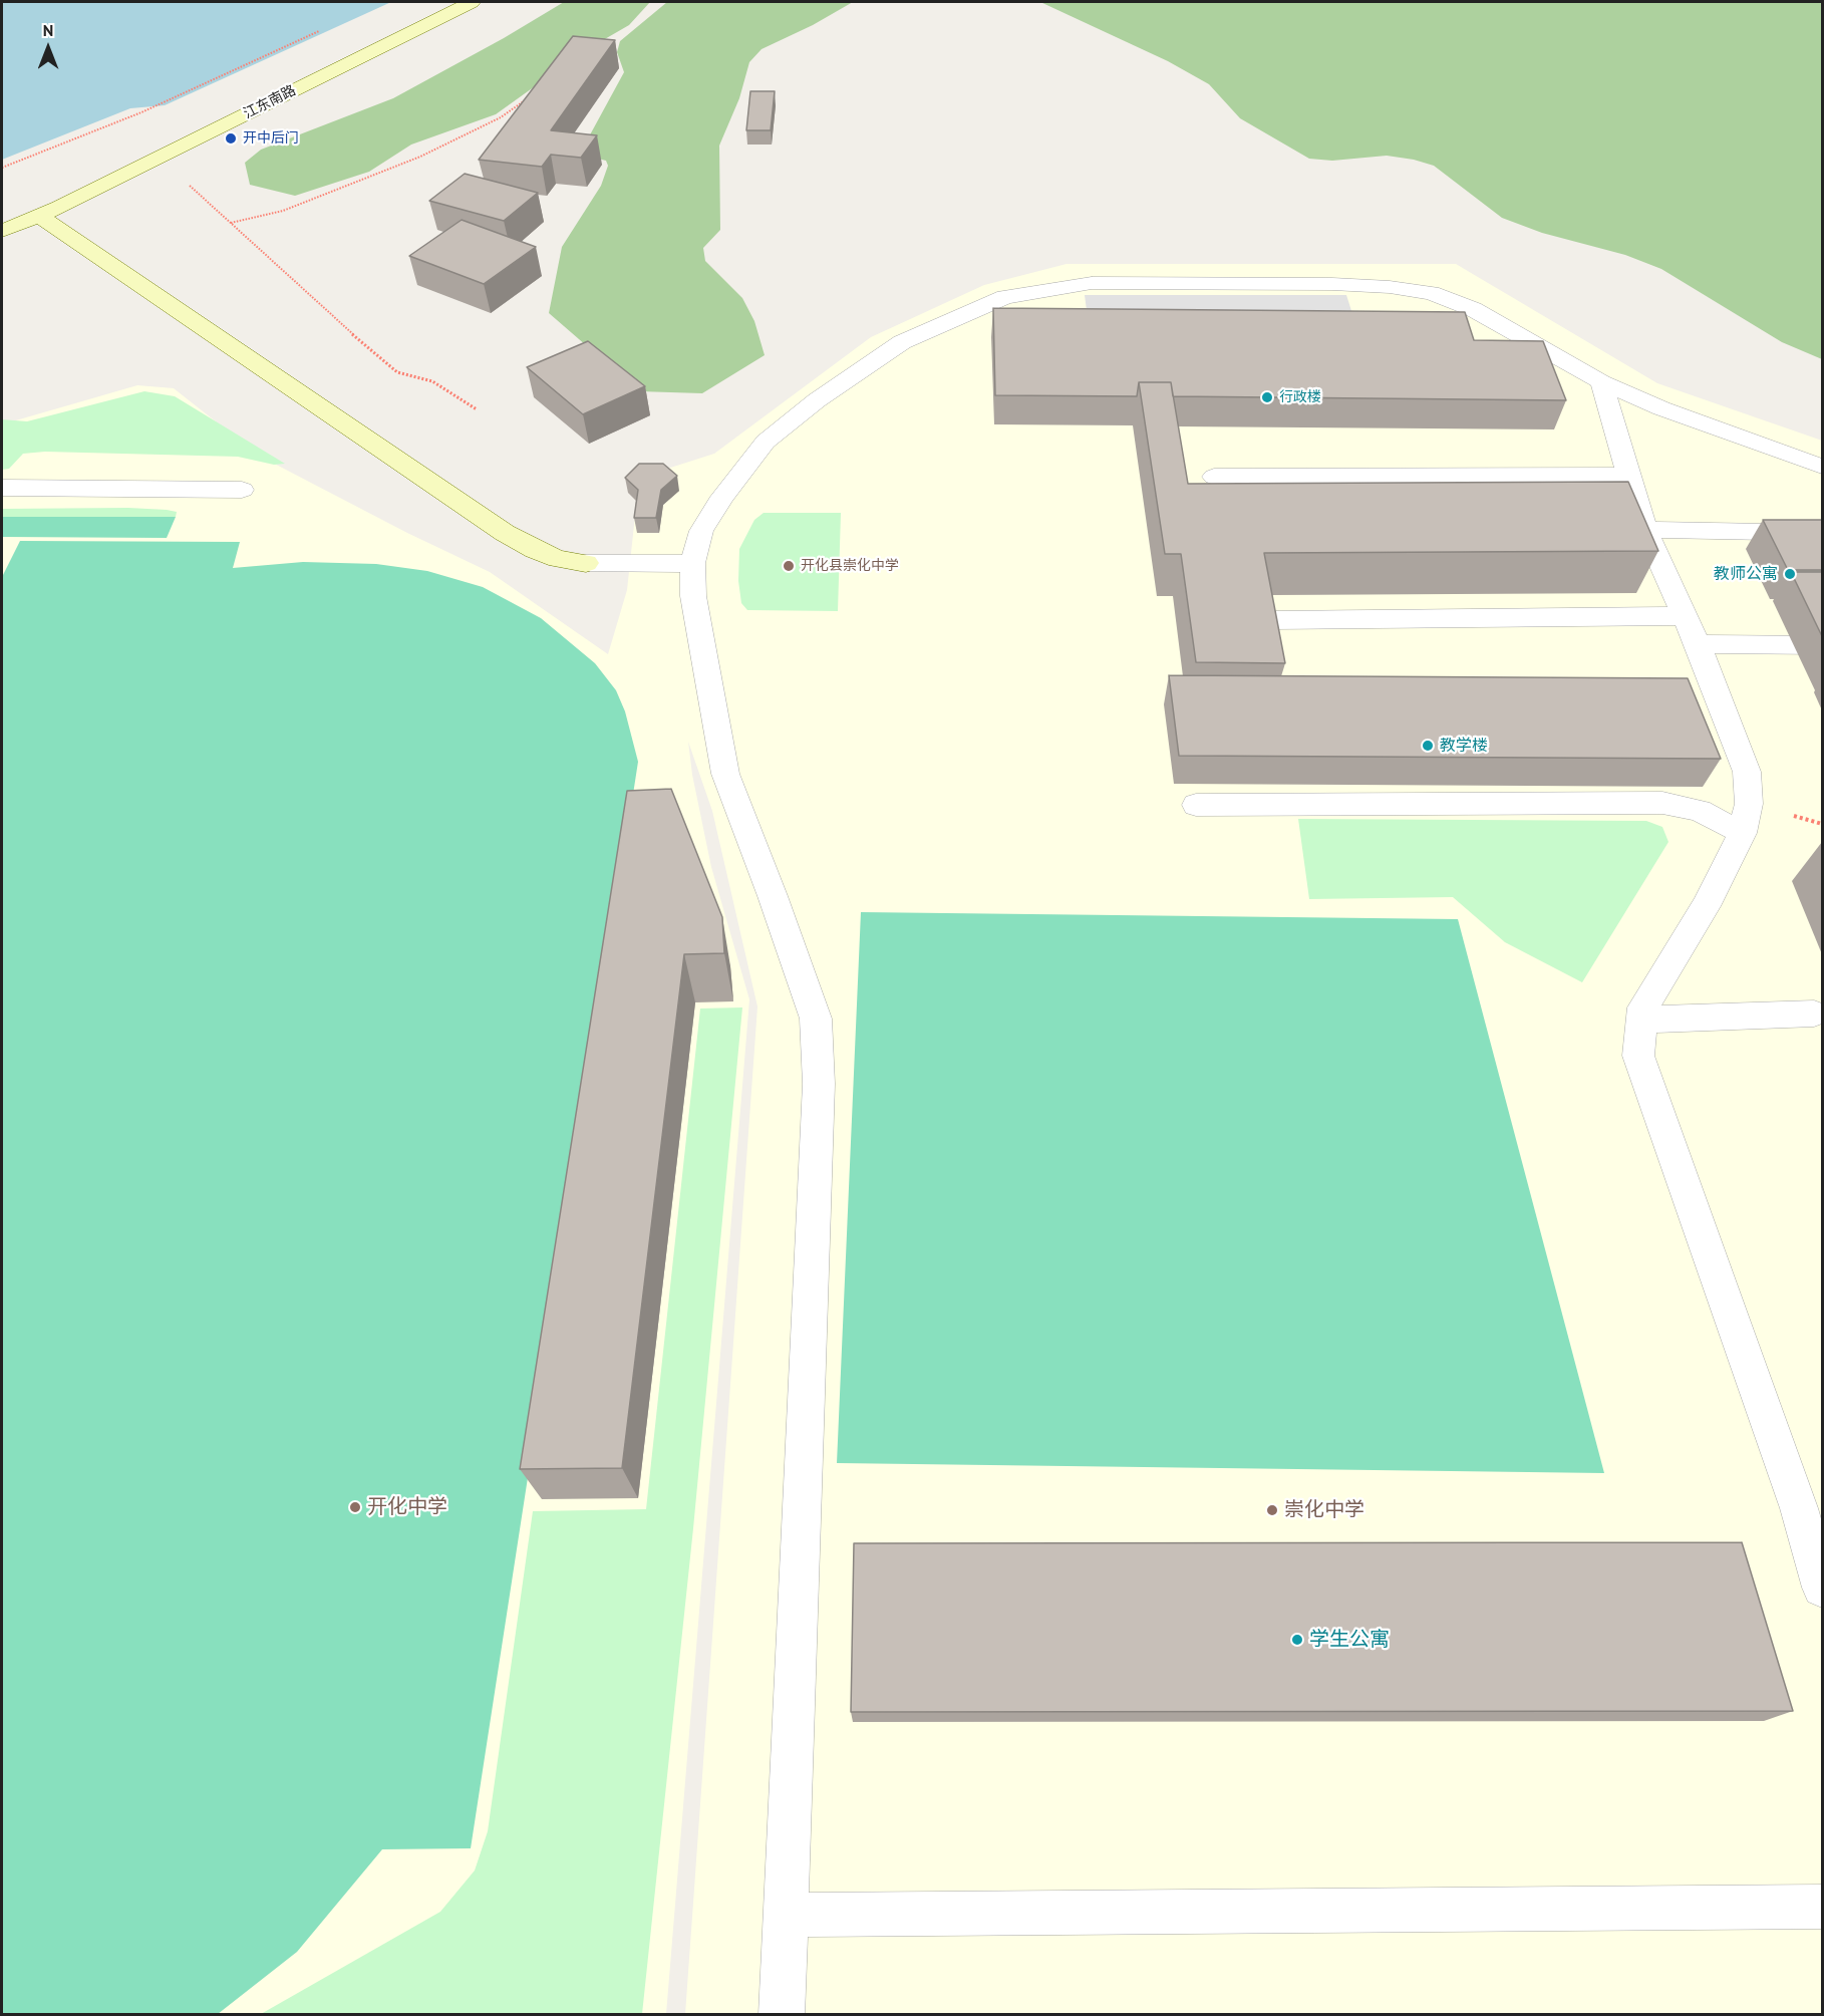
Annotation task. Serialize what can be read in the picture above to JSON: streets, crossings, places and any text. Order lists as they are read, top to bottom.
{
  "streets": {
    "street": ["江东南路"]
  },
  "places": [
    "开中后门",
    "行政楼",
    "开化县崇化中学",
    "教师公寓",
    "教学楼",
    "开化中学",
    "崇化中学",
    "学生公寓"
  ],
  "north": "top"
}
